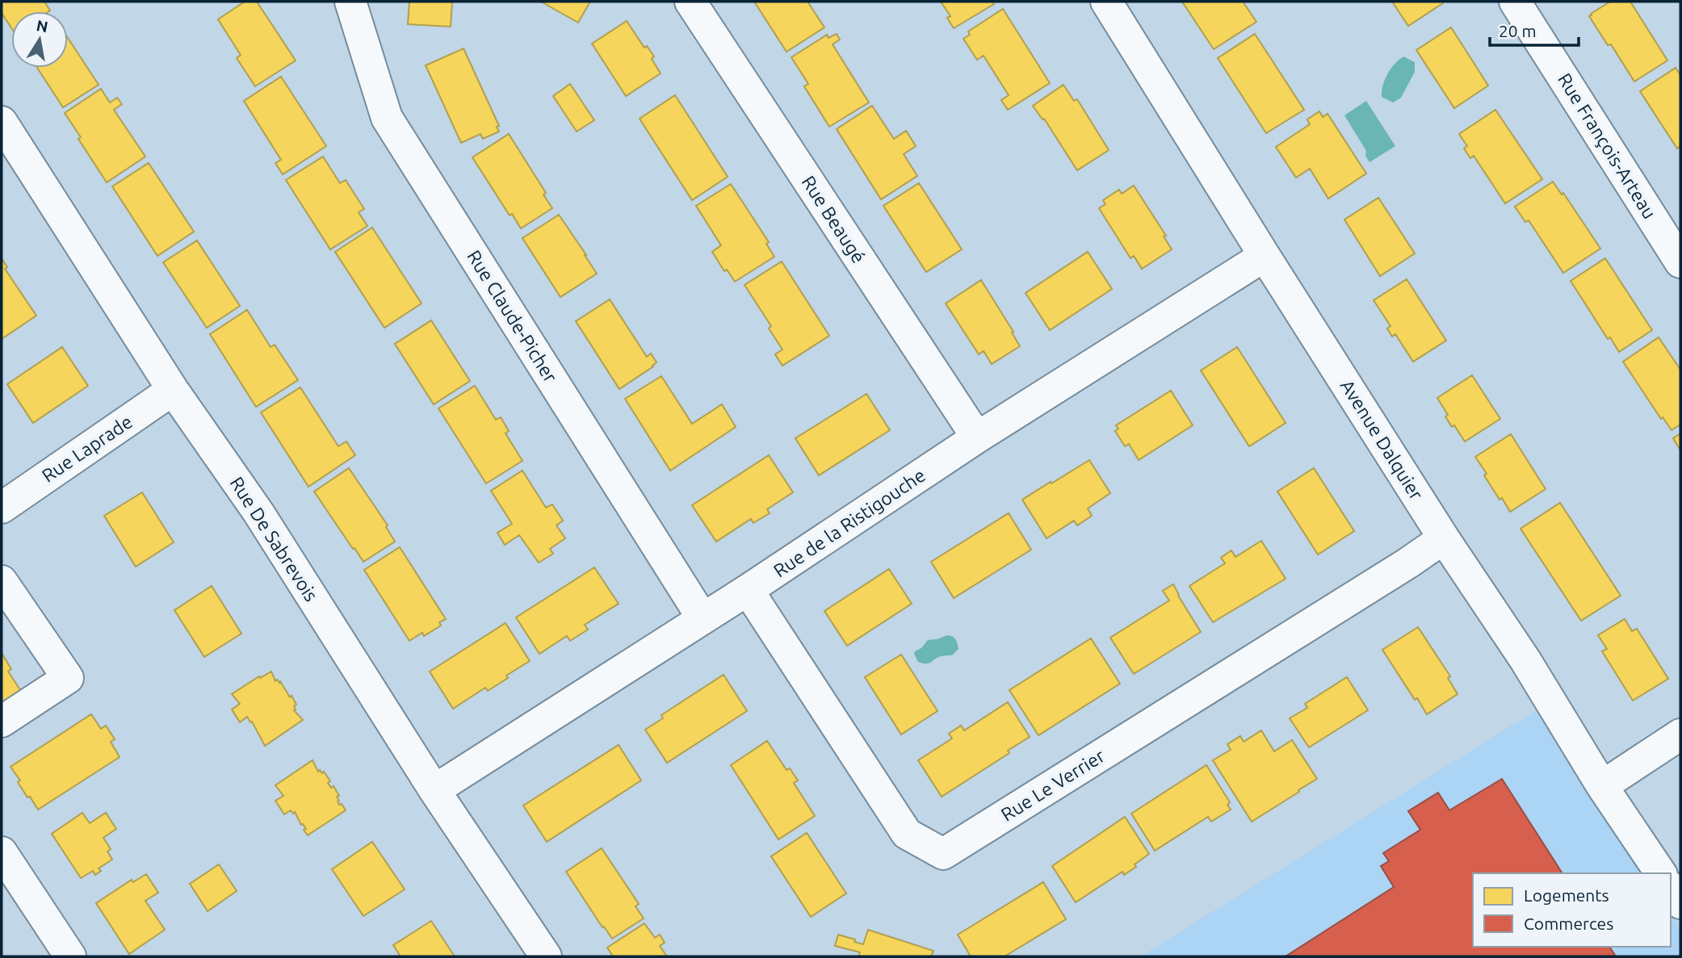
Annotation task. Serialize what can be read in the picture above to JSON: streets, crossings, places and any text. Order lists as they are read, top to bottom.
{
  "streets": {
    "street": [
      "Rue François-Arteau",
      "Rue Beaugé",
      "Rue Claude-Picher",
      "Avenue Dalquier",
      "Rue Laprade",
      "Rue de la Ristigouche",
      "Rue De Sabrevois",
      "Rue Le Verrier"
    ]
  },
  "crossings": [
    ["Rue Beaugé", "Rue de la Ristigouche"],
    ["Rue Claude-Picher", "Rue de la Ristigouche"],
    ["Avenue Dalquier", "Rue de la Ristigouche"],
    ["Avenue Dalquier", "Rue Le Verrier"],
    ["Rue Laprade", "Rue De Sabrevois"],
    ["Rue de la Ristigouche", "Rue De Sabrevois"],
    ["Rue de la Ristigouche", "Rue Le Verrier"]
  ],
  "legend": ["Logements", "Commerces"],
  "scale_bar": "20 m",
  "north": "top"
}
